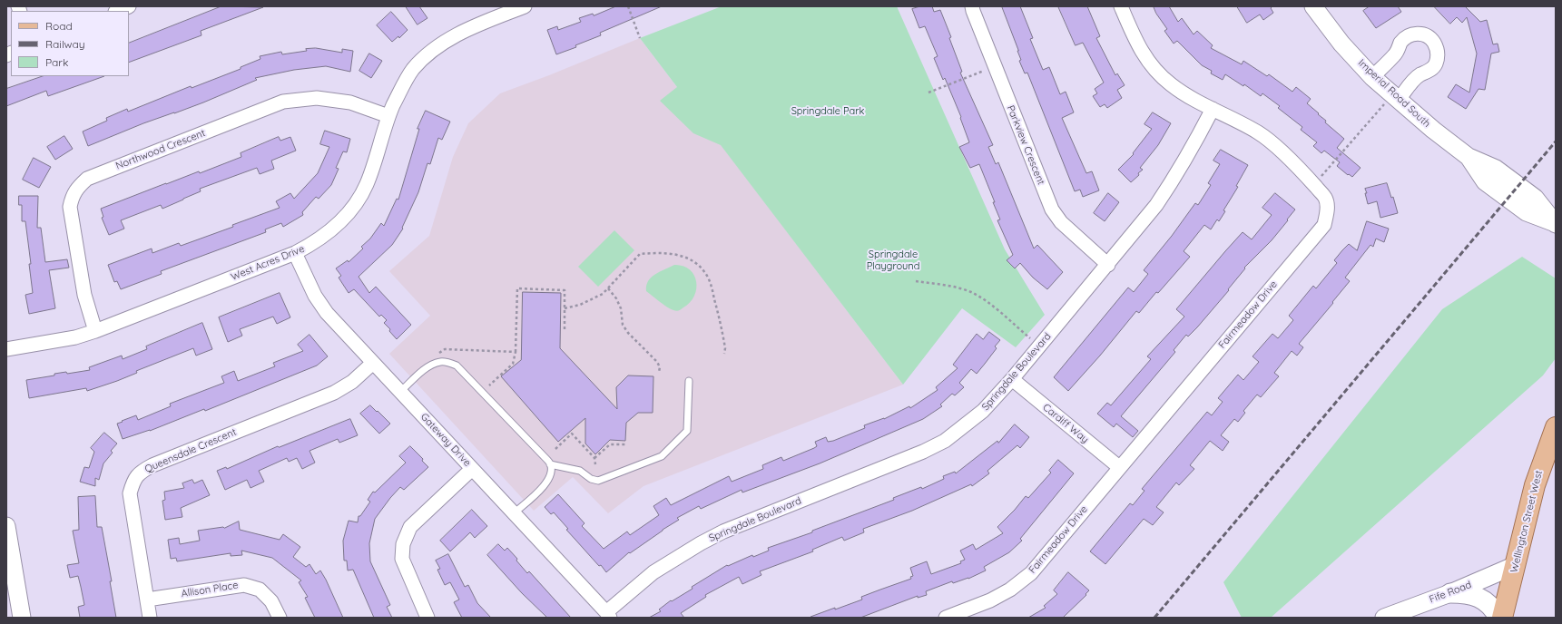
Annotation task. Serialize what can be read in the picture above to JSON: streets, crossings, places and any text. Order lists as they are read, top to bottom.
{
  "streets": {
    "main road": ["Wellington Street West"],
    "street": [
      "Imperial Road South",
      "Parkview Crescent",
      "Northwood Crescent",
      "West Acres Drive",
      "Fairmeadow Drive",
      "Springdale Boulevard",
      "Cardiff Way",
      "Gateway Drive",
      "Queensdale Crescent",
      "Allison Place",
      "Fife Road"
    ]
  },
  "crossings": [
    ["Parkview Crescent", "Springdale Boulevard"],
    ["Northwood Crescent", "West Acres Drive"],
    ["West Acres Drive", "Gateway Drive"],
    ["Fairmeadow Drive", "Springdale Boulevard"],
    ["Fairmeadow Drive", "Cardiff Way"],
    ["Springdale Boulevard", "Cardiff Way"],
    ["Springdale Boulevard", "Gateway Drive"],
    ["Gateway Drive", "Queensdale Crescent"],
    ["Queensdale Crescent", "Allison Place"],
    ["Wellington Street West", "Fife Road"]
  ],
  "parks": ["Springdale Park", "Springdale Playground"],
  "legend": ["Road", "Railway", "Park"]
}
